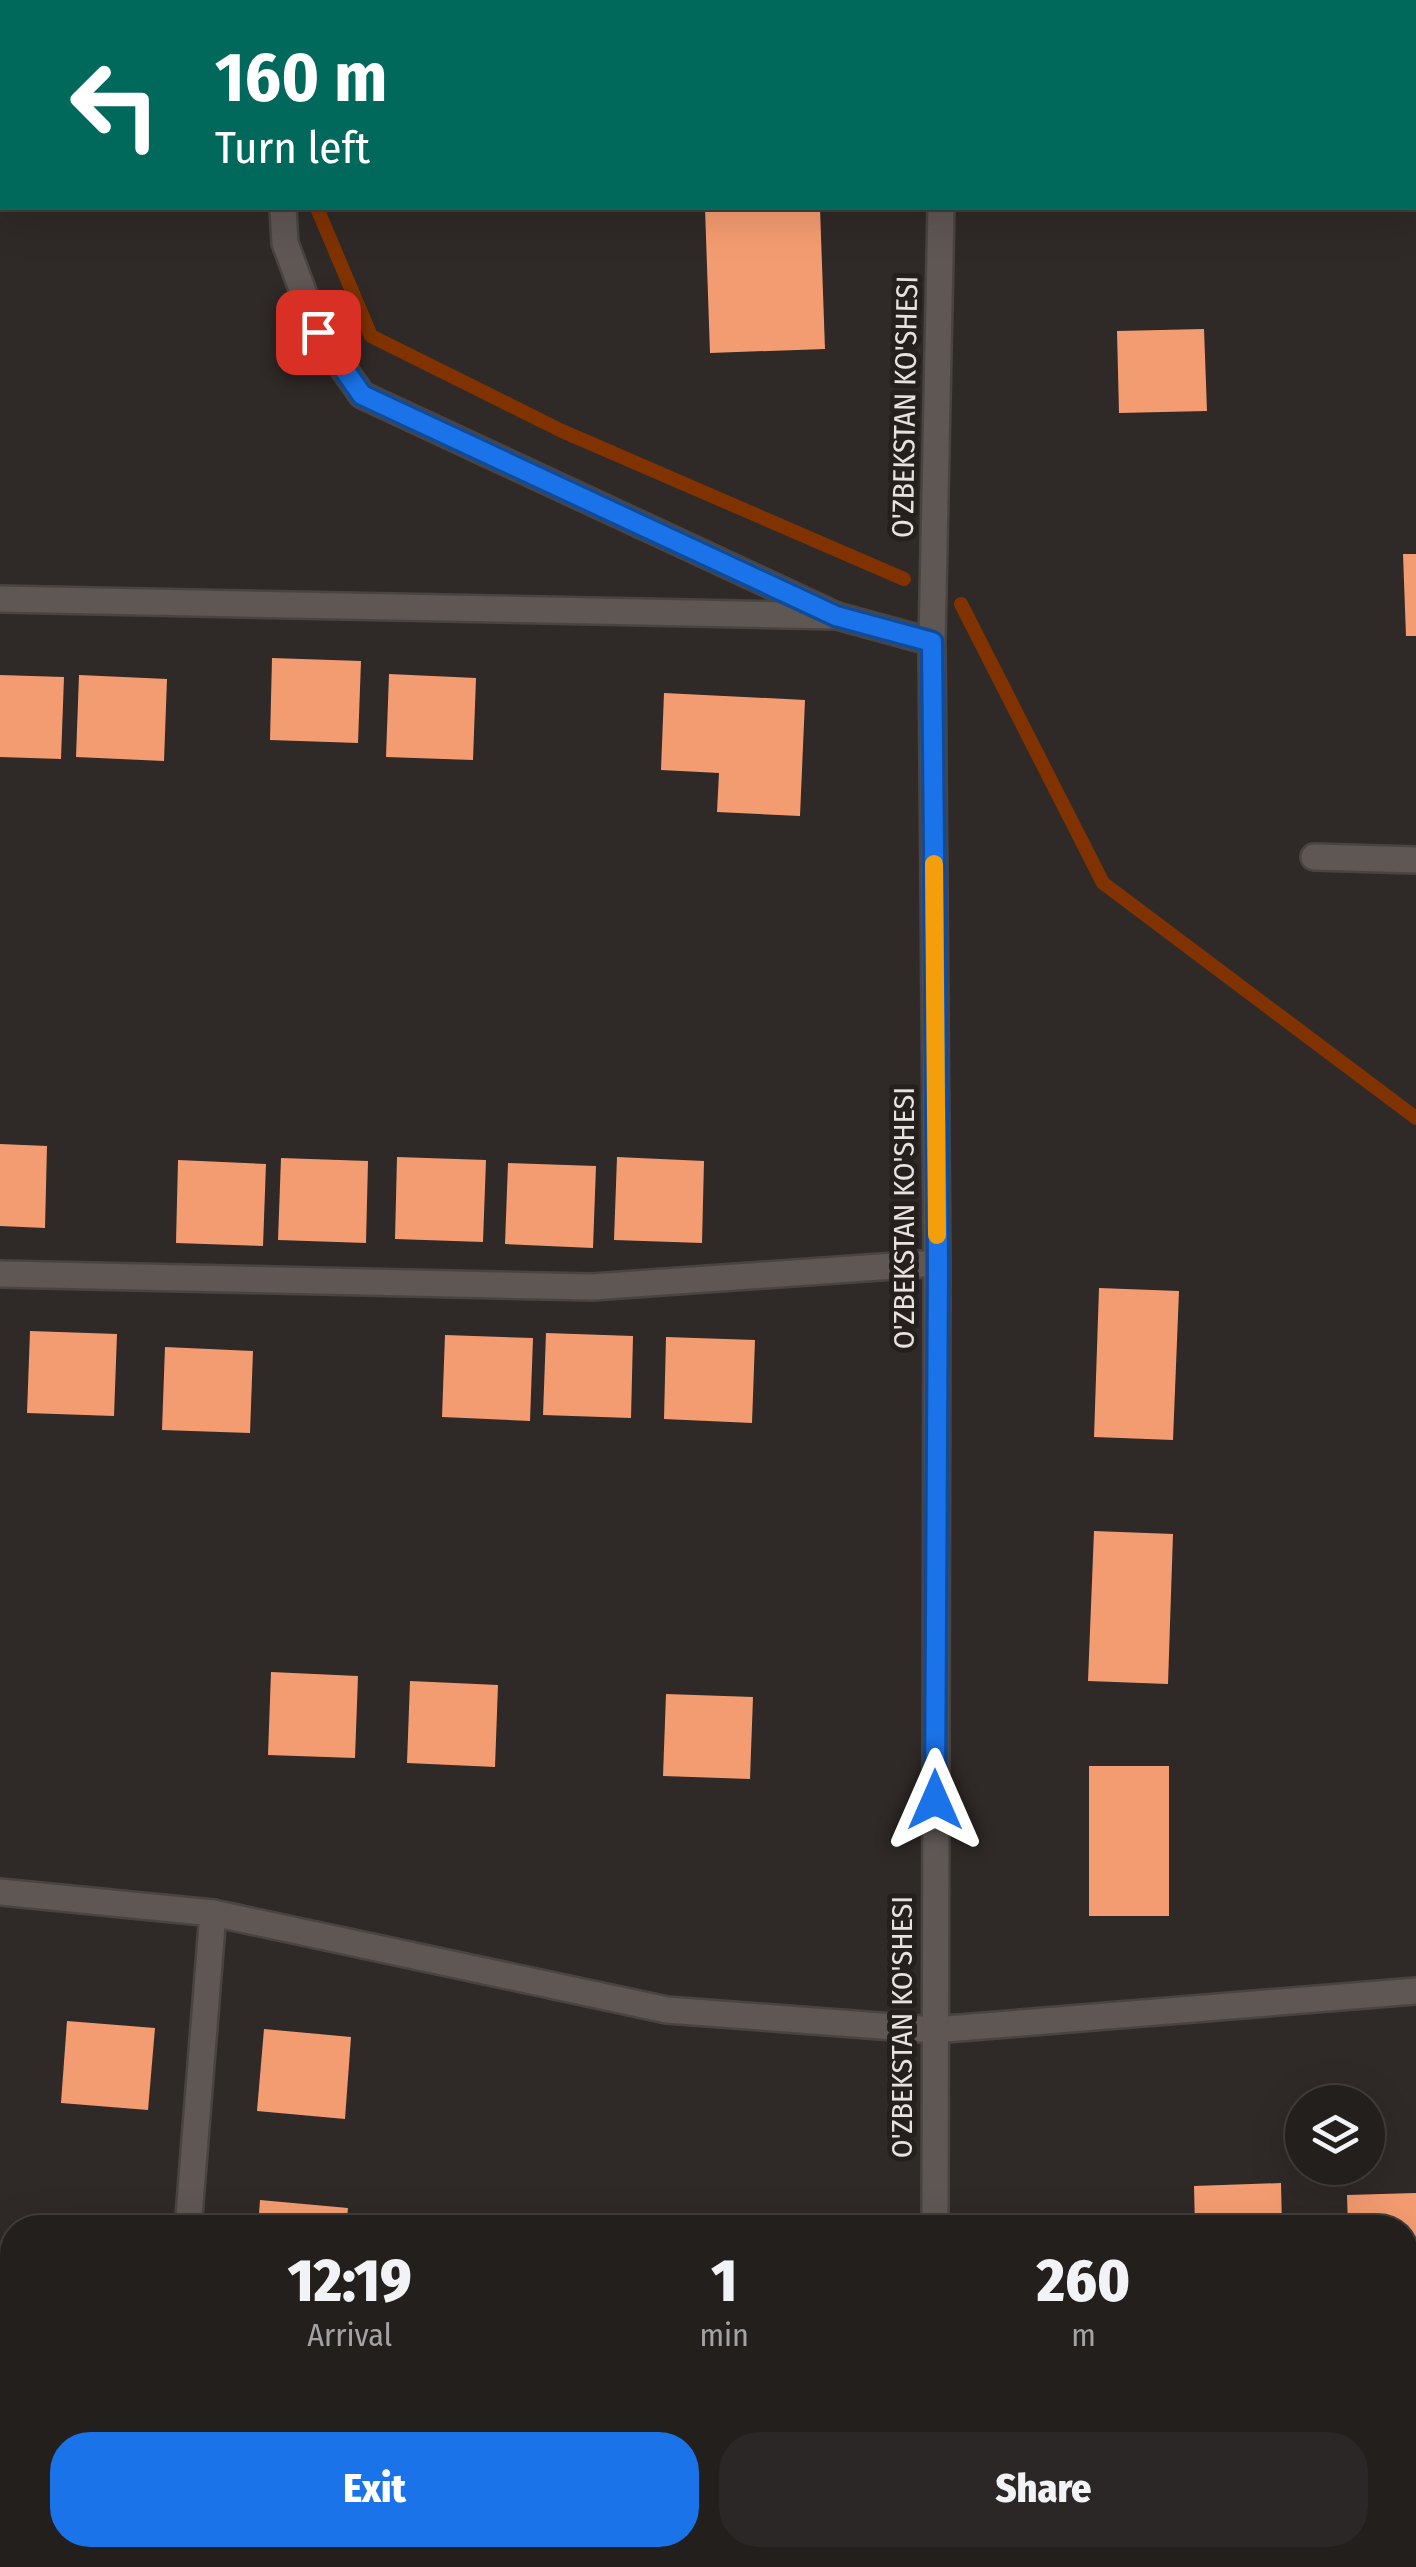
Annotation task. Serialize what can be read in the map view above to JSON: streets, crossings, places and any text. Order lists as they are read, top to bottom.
{
  "streets": {
    "street": ["O'ZBEKSTAN KO'SHESI"]
  },
  "page": {
    "turn": ["160 m", "Turn left"],
    "eta": [
      "12:19",
      "Arrival",
      "1",
      "min",
      "260",
      "m"
    ],
    "buttons": ["Exit", "Share"]
  }
}
